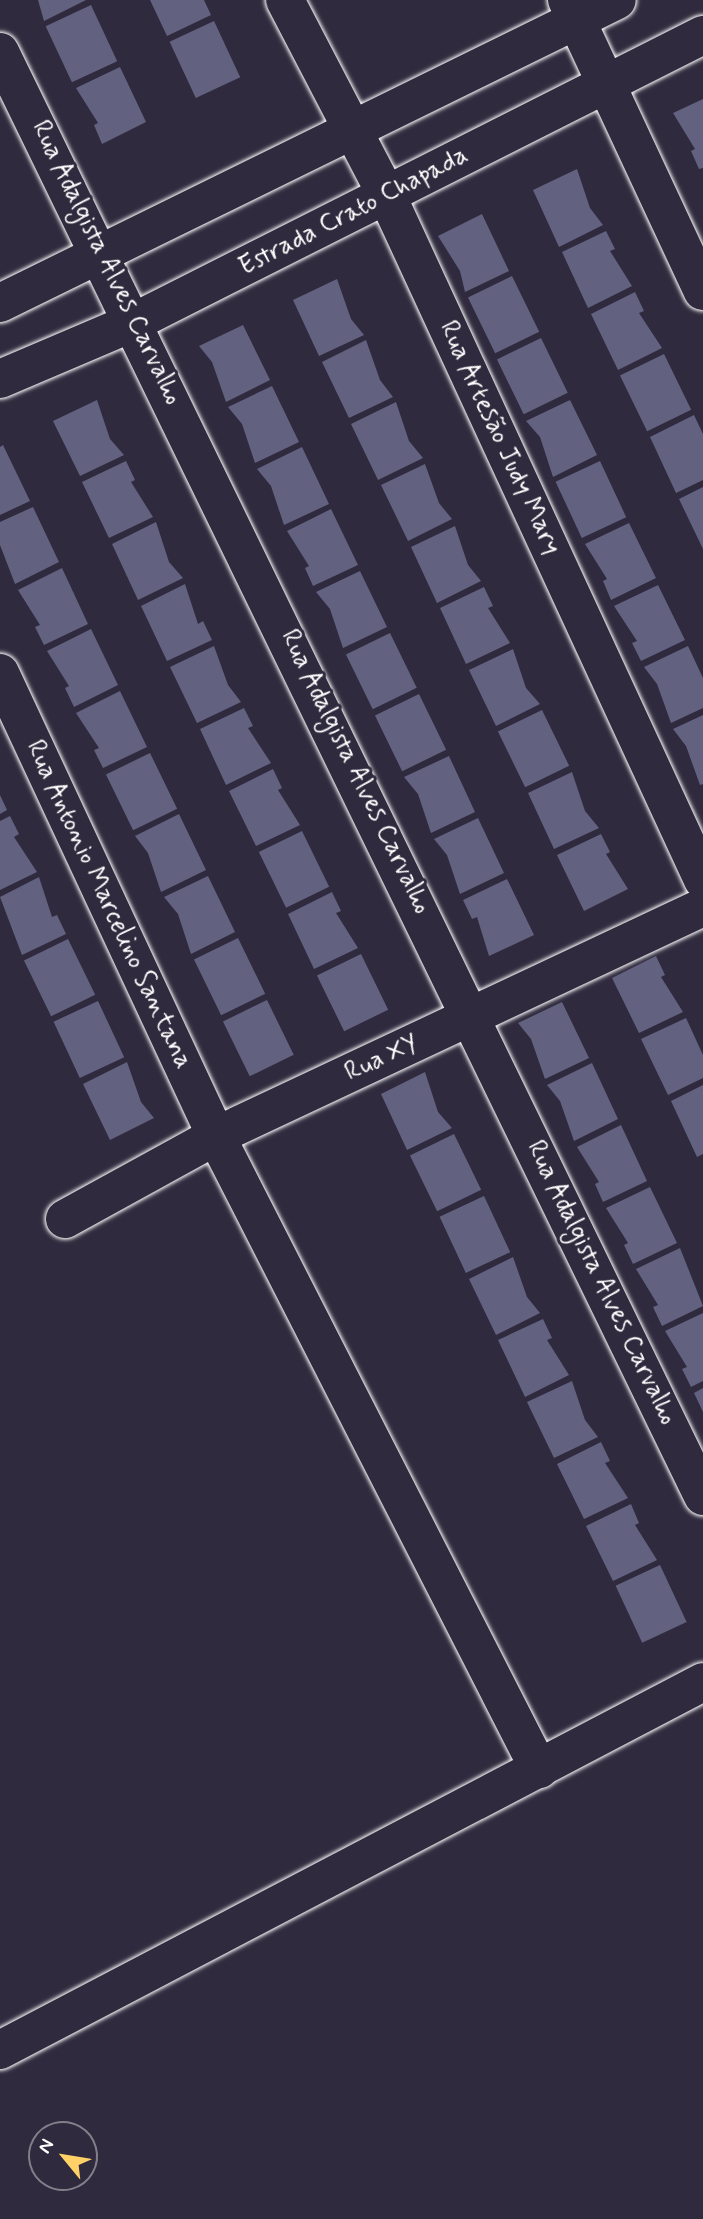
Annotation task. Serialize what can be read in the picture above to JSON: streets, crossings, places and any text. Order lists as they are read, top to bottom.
{
  "streets": {
    "street": [
      "Estrada Crato Chapada",
      "Rua Adalgista Alves Carvalho",
      "Rua Artesão Judy Mary",
      "Rua Antonio Marcelino Santana",
      "Rua XY"
    ]
  },
  "crossings": [
    ["Estrada Crato Chapada", "Rua Adalgista Alves Carvalho"],
    ["Estrada Crato Chapada", "Rua Artesão Judy Mary"],
    ["Rua Adalgista Alves Carvalho", "Rua XY"],
    ["Rua Antonio Marcelino Santana", "Rua XY"]
  ],
  "north": "top left"
}
